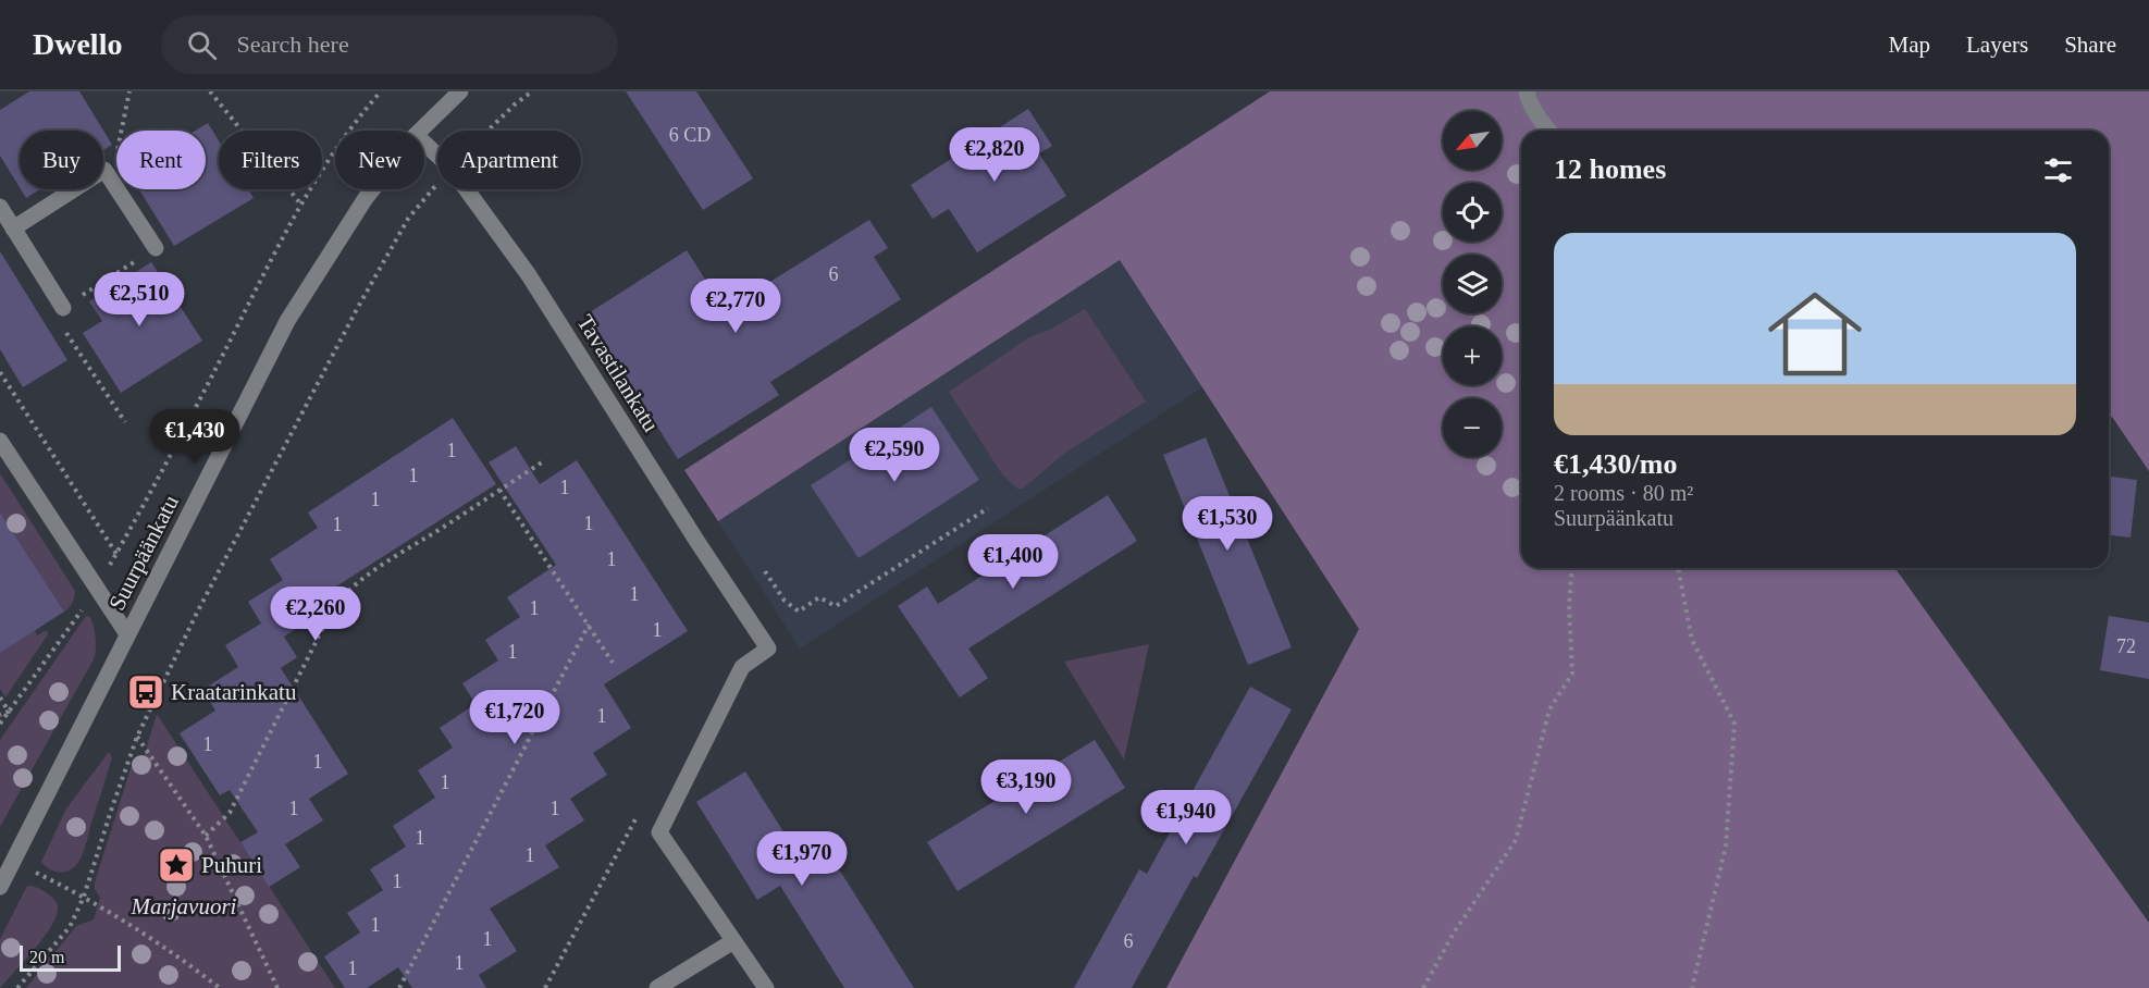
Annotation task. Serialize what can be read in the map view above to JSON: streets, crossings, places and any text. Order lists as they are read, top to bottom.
{
  "streets": {
    "street": ["Tavastilankatu", "Suurpäänkatu"]
  },
  "parks": ["Marjavuori"],
  "places": {
    "bus stop": ["Kraatarinkatu"],
    "place": ["Puhuri"]
  },
  "house_numbers": [
    "6 CD",
    "6",
    "1",
    "1",
    "1",
    "1",
    "1",
    "1",
    "1",
    "1",
    "1",
    "1",
    "72",
    "1",
    "1",
    "1",
    "1",
    "1",
    "1",
    "1",
    "1",
    "1",
    "1",
    "1",
    "1",
    "6",
    "1",
    "1"
  ],
  "scale_bar": "20 m",
  "north": "bottom left",
  "page": {
    "header": "Dwello",
    "search": "Search here",
    "nav": ["Map", "Layers", "Share"],
    "map_buttons": ["+", "−"],
    "price": [
      "€2,820",
      "€2,510",
      "€2,770",
      "€1,430",
      "€2,590",
      "€1,530",
      "€1,400",
      "€2,260",
      "€1,720",
      "€3,190",
      "€1,940",
      "€1,970"
    ],
    "chip": [
      "Buy",
      "Rent",
      "Filters",
      "New",
      "Apartment"
    ],
    "heading": "12 homes",
    "list": [
      {
        "name": "€1,430/mo",
        "note": "2 rooms · 80 m² · Suurpäänkatu"
      }
    ],
    "scale": "20 m"
  }
}
